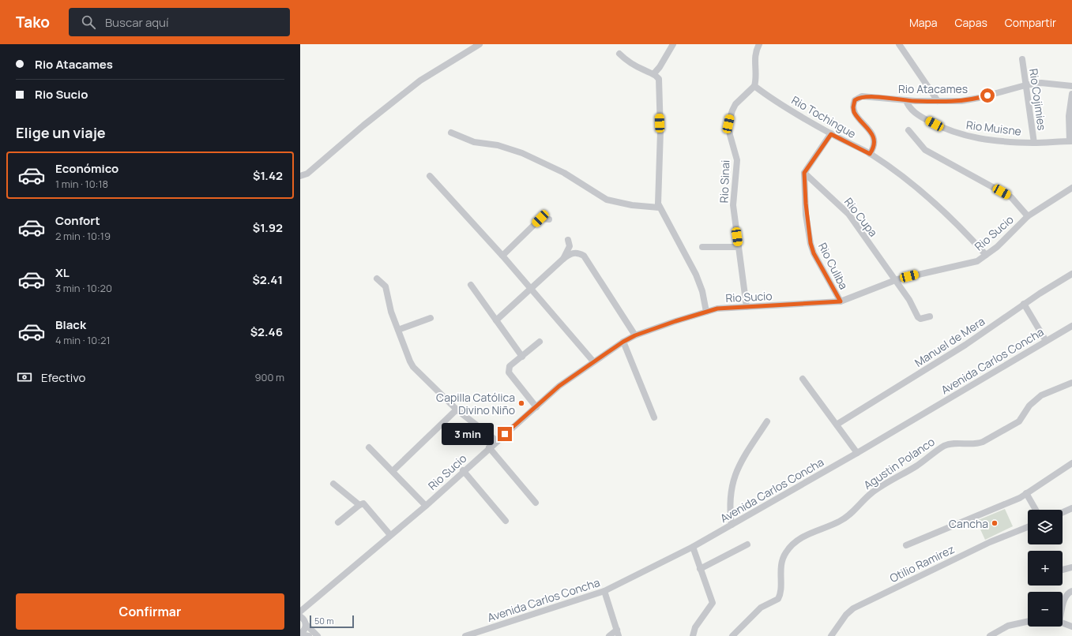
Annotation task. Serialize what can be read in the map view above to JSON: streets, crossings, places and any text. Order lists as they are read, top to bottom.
{
  "streets": {
    "street": [
      "Rio Atacames",
      "Rio Cojimies",
      "Rio Tochingue",
      "Rio Muisne",
      "Rio Sinai",
      "Rio Cupa",
      "Rio Sucio",
      "Rio Culiba",
      "Manuel de Mera",
      "Avenida Carlos Concha",
      "Agustin Polanco",
      "Otilio Ramirez"
    ]
  },
  "crossings": [
    ["Rio Atacames", "Rio Cojimies"],
    ["Rio Atacames", "Rio Tochingue"],
    ["Rio Atacames", "Rio Muisne"],
    ["Rio Cojimies", "Rio Muisne"],
    ["Rio Tochingue", "Rio Sinai"],
    ["Rio Tochingue", "Rio Sucio"],
    ["Rio Sinai", "Rio Sucio"],
    ["Rio Cupa", "Rio Sucio"],
    ["Rio Cupa", "Rio Culiba"],
    ["Rio Sucio", "Rio Culiba"]
  ],
  "places": ["Capilla Católica Divino Niño", "Cancha"],
  "scale_bar": "50 m",
  "page": {
    "header": "Tako",
    "search": "Buscar aquí",
    "nav": ["Mapa", "Capas", "Compartir"],
    "banner": ["Rio Atacames", "Rio Sucio"],
    "heading": "Elige un viaje",
    "list": [
      {
        "name": "Económico",
        "note": "1 min · 10:18",
        "value": "$1.42"
      },
      {
        "name": "Confort",
        "note": "2 min · 10:19",
        "value": "$1.92"
      },
      {
        "name": "XL",
        "note": "3 min · 10:20",
        "value": "$2.41"
      },
      {
        "name": "Black",
        "note": "4 min · 10:21",
        "value": "$2.46"
      }
    ],
    "pay": ["Efectivo", "900 m"],
    "bubble": "3 min",
    "map_buttons": ["+", "−"],
    "buttons": "Confirmar",
    "scale": "50 m"
  }
}
